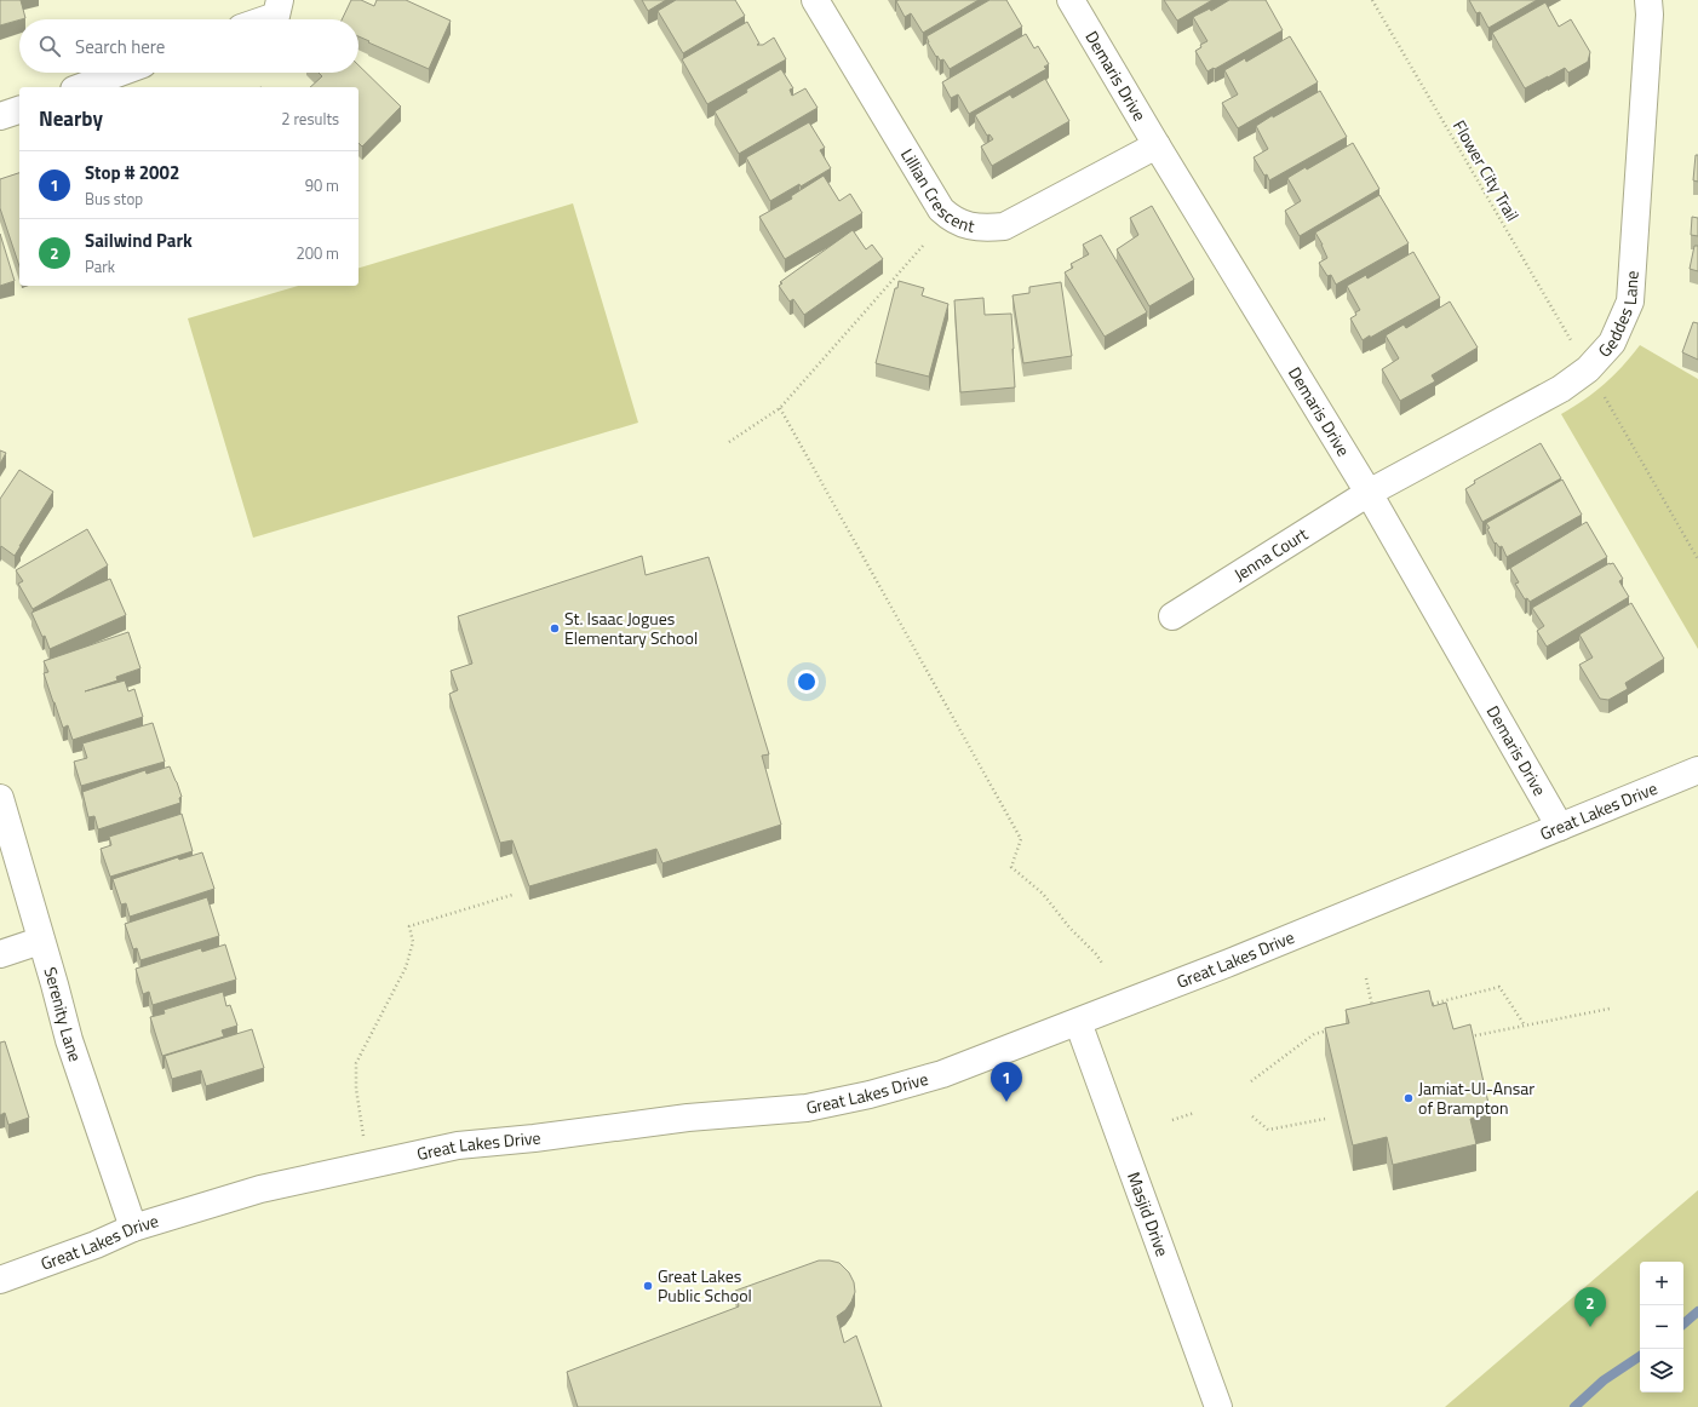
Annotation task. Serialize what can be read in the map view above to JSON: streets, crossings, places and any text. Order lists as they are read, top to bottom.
{
  "streets": {
    "street": [
      "Demaris Drive",
      "Lillian Crescent",
      "Geddes Lane",
      "Jenna Court",
      "Great Lakes Drive",
      "Serenity Lane",
      "Masjid Drive"
    ],
    "path": ["Flower City Trail"]
  },
  "crossings": [
    ["Demaris Drive", "Lillian Crescent"],
    ["Demaris Drive", "Geddes Lane"],
    ["Demaris Drive", "Jenna Court"],
    ["Demaris Drive", "Great Lakes Drive"],
    ["Geddes Lane", "Jenna Court"],
    ["Great Lakes Drive", "Serenity Lane"],
    ["Great Lakes Drive", "Masjid Drive"]
  ],
  "places": ["St. Isaac Jogues Elementary School", "Jamiat-Ul-Ansar of Brampton", "Great Lakes Public School"],
  "page": {
    "search": "Search here",
    "heading": ["Nearby", "2 results"],
    "list": [
      {
        "mark": "1",
        "name": "Stop # 2002",
        "note": "Bus stop",
        "value": "90 m"
      },
      {
        "mark": "2",
        "name": "Sailwind Park",
        "note": "Park",
        "value": "200 m"
      }
    ],
    "pins": ["1", "2"],
    "map_buttons": ["+", "−"]
  }
}
